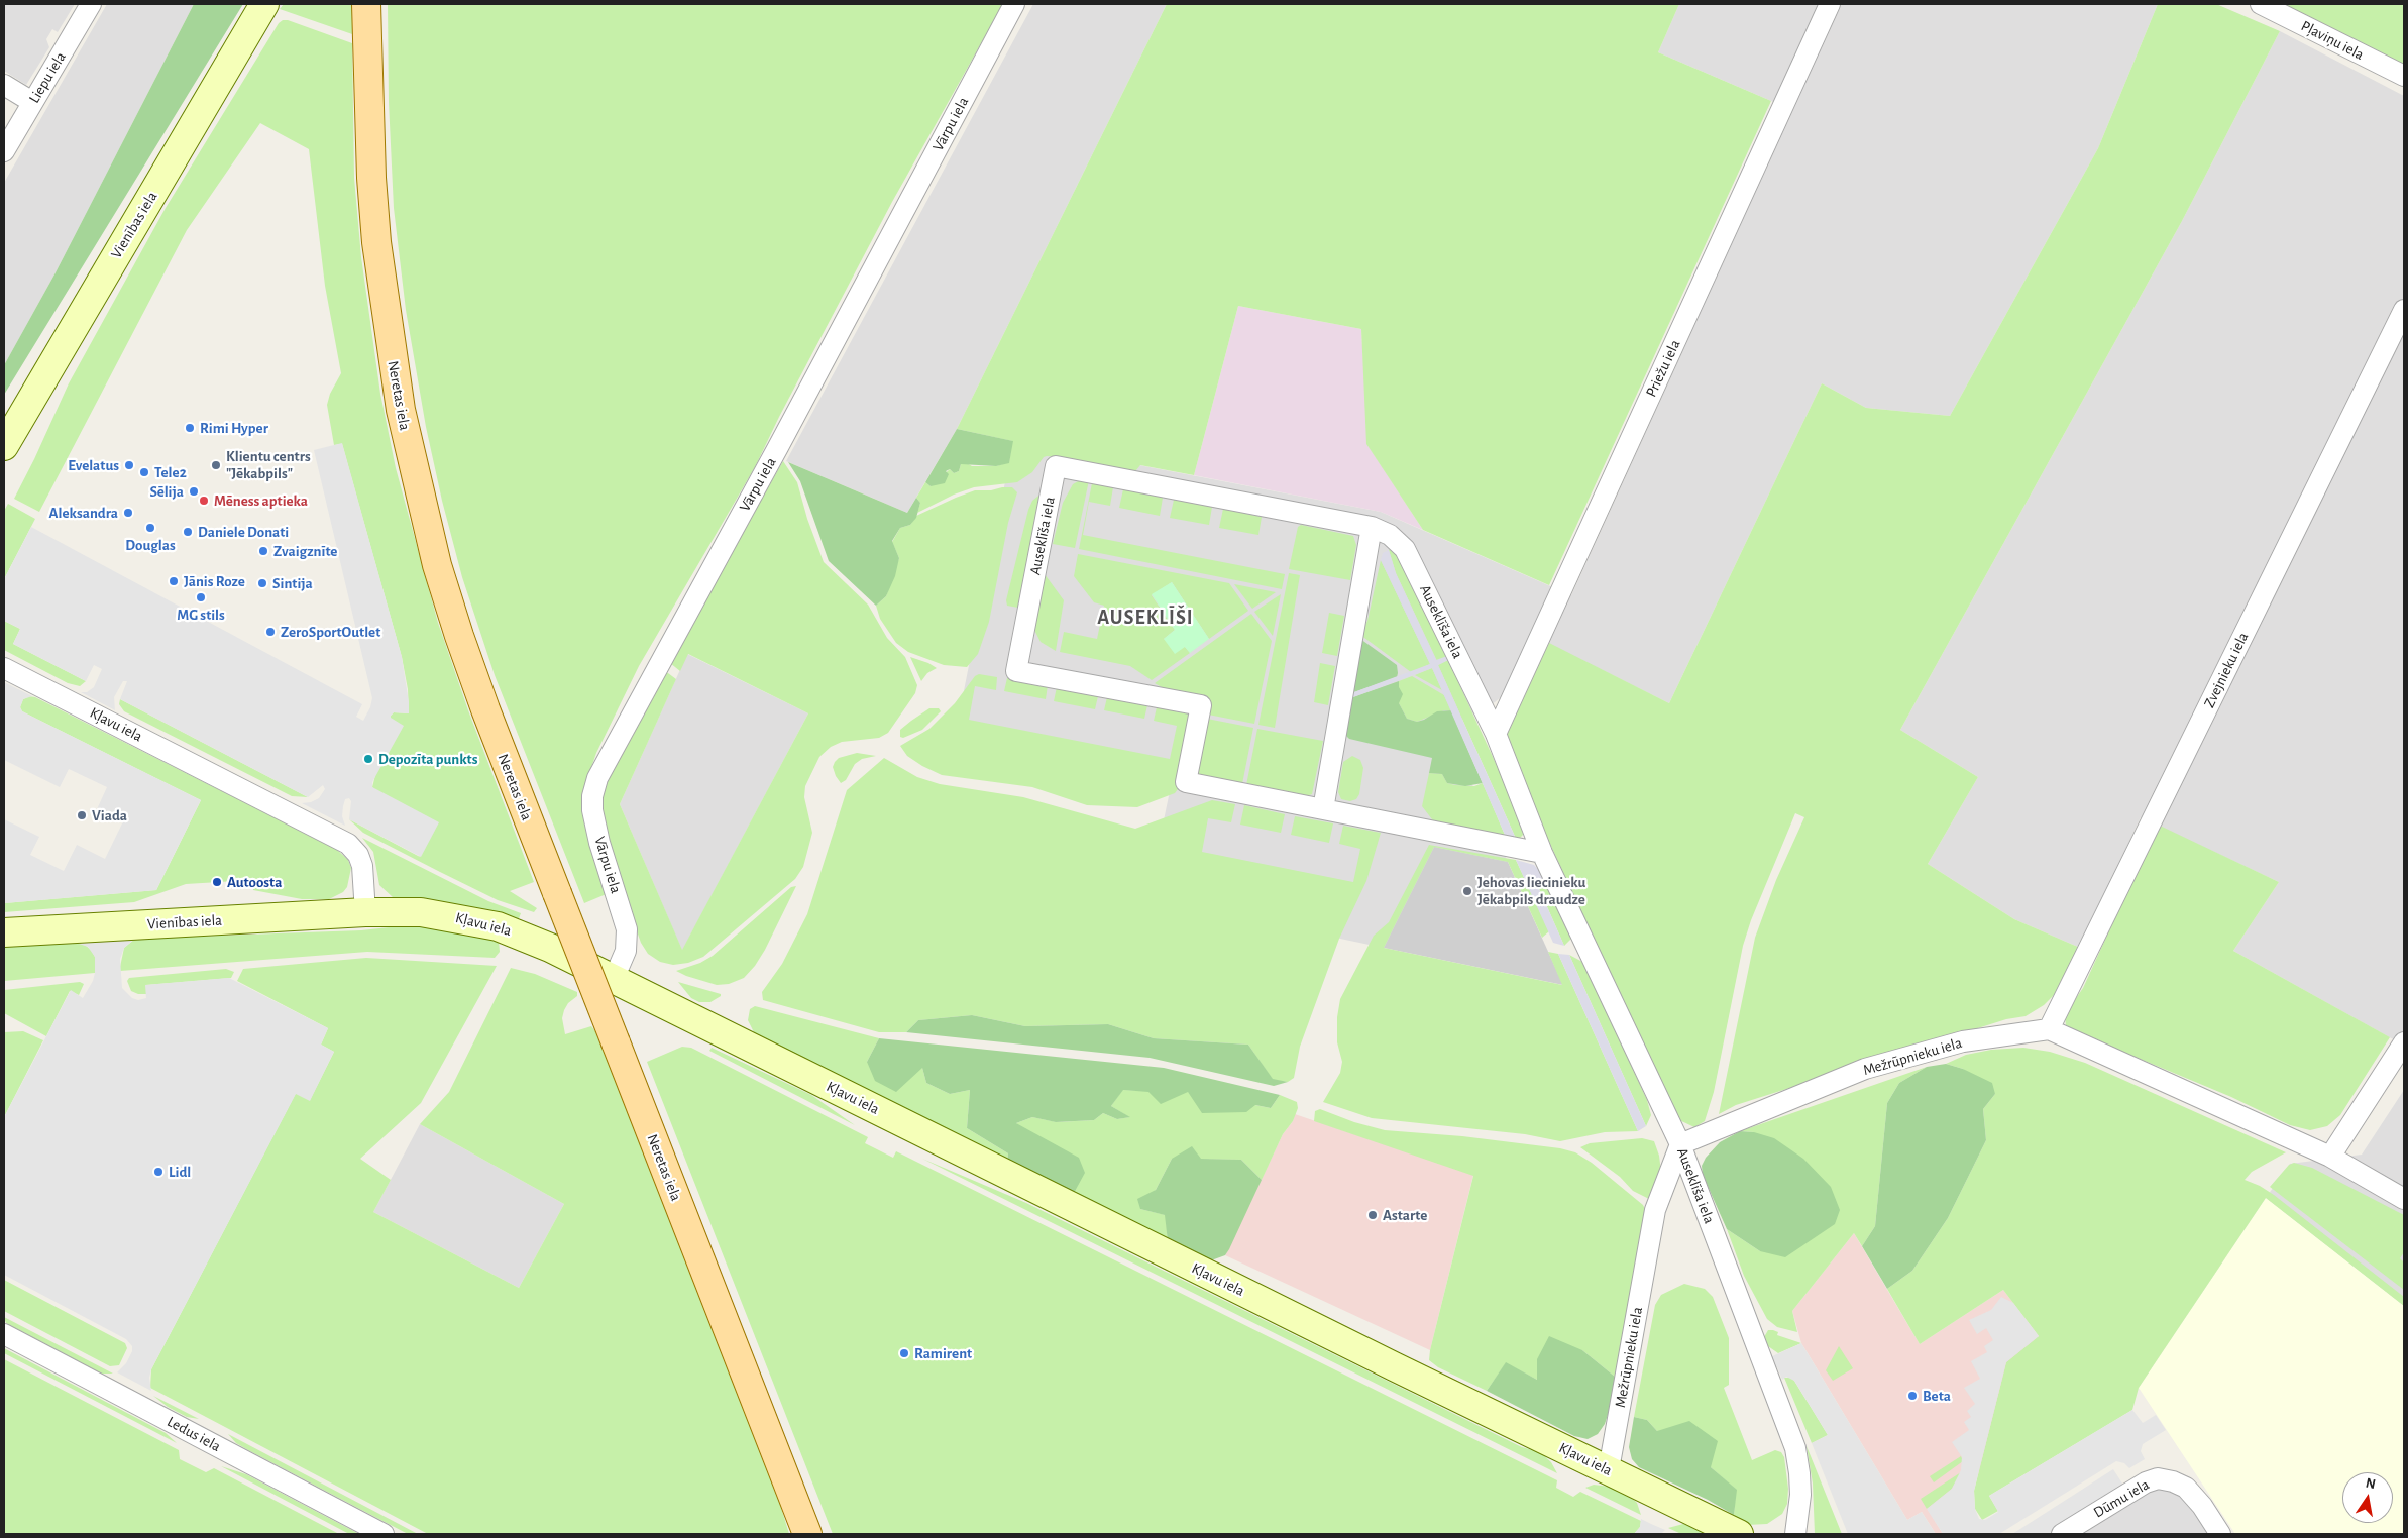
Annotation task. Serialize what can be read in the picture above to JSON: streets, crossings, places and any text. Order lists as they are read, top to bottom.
{
  "streets": {
    "main road": ["Neretas iela"],
    "street": [
      "Pļaviņu iela",
      "Liepu iela",
      "Vārpu iela",
      "Vienības iela",
      "Priežu iela",
      "Auseklīša iela",
      "Zvejnieku iela",
      "Kļavu iela",
      "Mežrūpnieku iela",
      "Ledus iela",
      "Dūmu iela"
    ]
  },
  "crossings": [
    ["Vārpu iela", "Kļavu iela"],
    ["Vienības iela", "Kļavu iela"],
    ["Priežu iela", "Auseklīša iela"],
    ["Auseklīša iela", "Mežrūpnieku iela"],
    ["Zvejnieku iela", "Mežrūpnieku iela"],
    ["Kļavu iela", "Mežrūpnieku iela"]
  ],
  "districts": ["AUSEKLĪŠI"],
  "places": [
    "Rimi Hyper",
    "Evelatus",
    "Klientu centrs \"Jēkabpils\"",
    "Tele2",
    "Sēlija",
    "Mēness aptieka",
    "Aleksandra",
    "Douglas",
    "Daniele Donati",
    "Zvaigznīte",
    "Jānis Roze",
    "Sintija",
    "MG stils",
    "ZeroSportOutlet",
    "Depozīta punkts",
    "Viada",
    "Autoosta",
    "Jehovas liecinieku Jēkabpils draudze",
    "Lidl",
    "Astarte",
    "Ramirent",
    "Beta"
  ],
  "north": "top"
}
